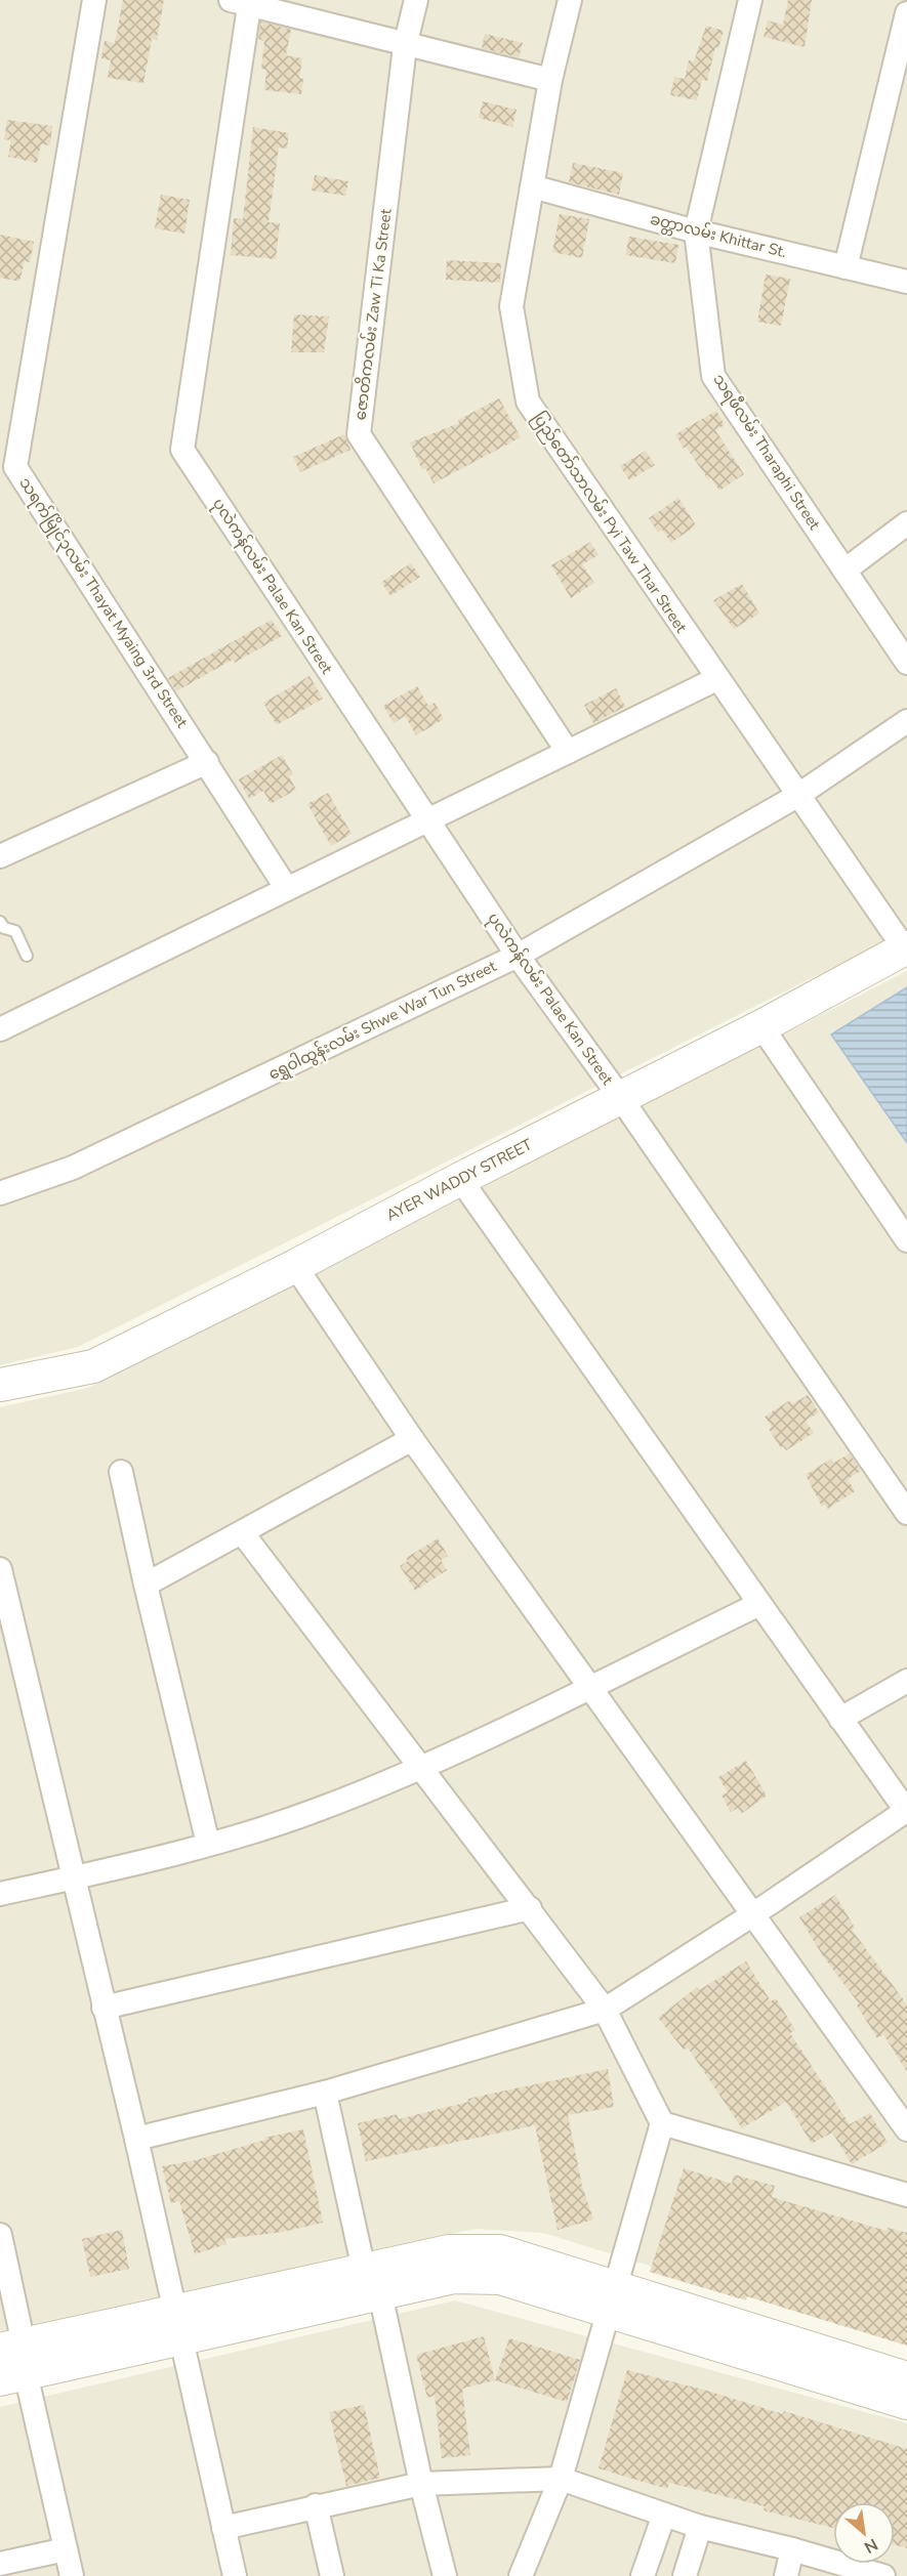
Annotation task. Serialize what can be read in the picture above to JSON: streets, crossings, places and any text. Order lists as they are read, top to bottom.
{
  "streets": {
    "street": [
      "ခတ္တာလမ်း Khittar St.",
      "ဇောတိကလမ်း Zaw Ti Ka Street",
      "သရဖီလမ်း Tharaphi Street",
      "ပြည်တော်သာလမ်း Pyi Taw Thar Street",
      "ပုလဲကန်လမ်း Palae Kan Street",
      "သရက်မြိုင်၃လမ်း Thayat Myaing 3rd Street",
      "ရွှေဝါထွန်းလမ်း Shwe War Tun Street",
      "AYER WADDY STREET"
    ]
  },
  "crossings": [
    ["ခတ္တာလမ်း Khittar St.", "သရဖီလမ်း Tharaphi Street"],
    ["ခတ္တာလမ်း Khittar St.", "ပြည်တော်သာလမ်း Pyi Taw Thar Street"],
    ["ပြည်တော်သာလမ်း Pyi Taw Thar Street", "ရွှေဝါထွန်းလမ်း Shwe War Tun Street"],
    ["ပြည်တော်သာလမ်း Pyi Taw Thar Street", "AYER WADDY STREET"],
    ["ပုလဲကန်လမ်း Palae Kan Street", "ရွှေဝါထွန်းလမ်း Shwe War Tun Street"],
    ["ပုလဲကန်လမ်း Palae Kan Street", "AYER WADDY STREET"]
  ],
  "north": "bottom right"
}
